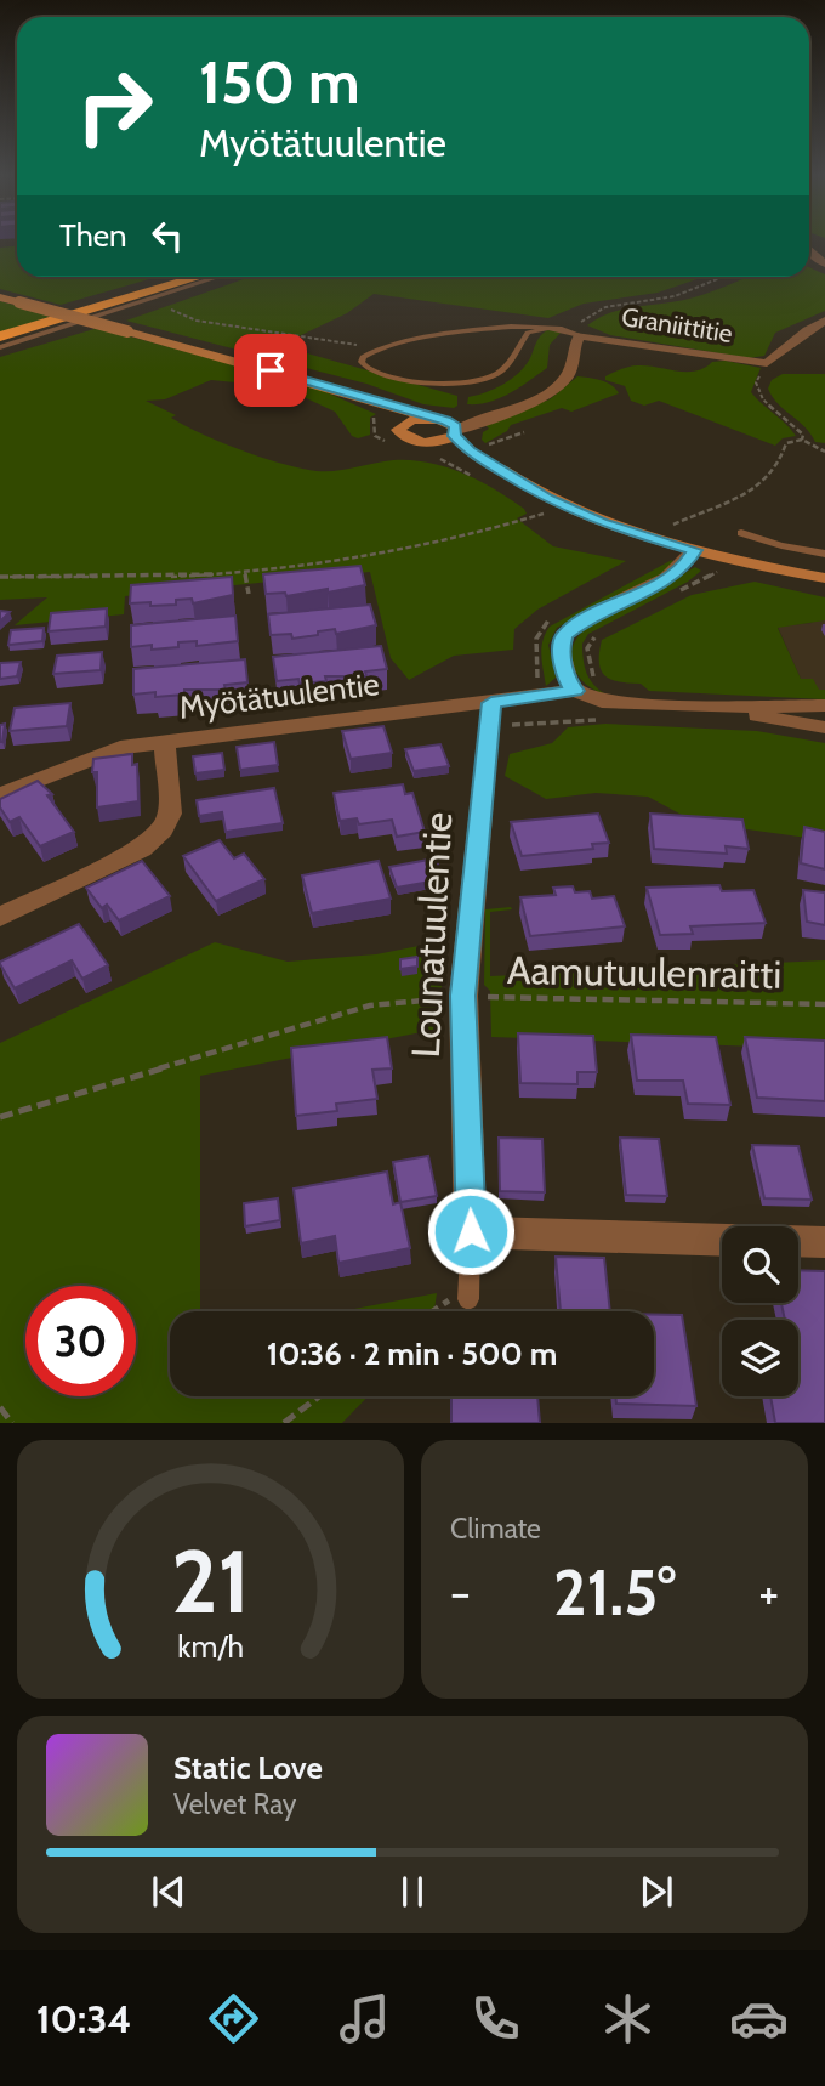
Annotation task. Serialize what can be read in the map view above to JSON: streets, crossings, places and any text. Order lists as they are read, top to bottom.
{
  "streets": {
    "street": ["Graniittitie", "Myötätuulentie", "Lounatuulentie"],
    "path": ["Aamutuulenraitti"]
  },
  "crossings": [
    ["Myötätuulentie", "Lounatuulentie"],
    ["Lounatuulentie", "Aamutuulenraitti"]
  ],
  "page": {
    "turn": ["150 m", "Myötätuulentie"],
    "then": "Then",
    "limit": "30",
    "trip": "10:36 · 2 min · 500 m",
    "tile": "Climate",
    "heat": ["−", "21.5°", "+"],
    "song": ["Static Love", "Velvet Ray"],
    "tabs": "10:34",
    "gauge": ["21", "km/h"]
  }
}
